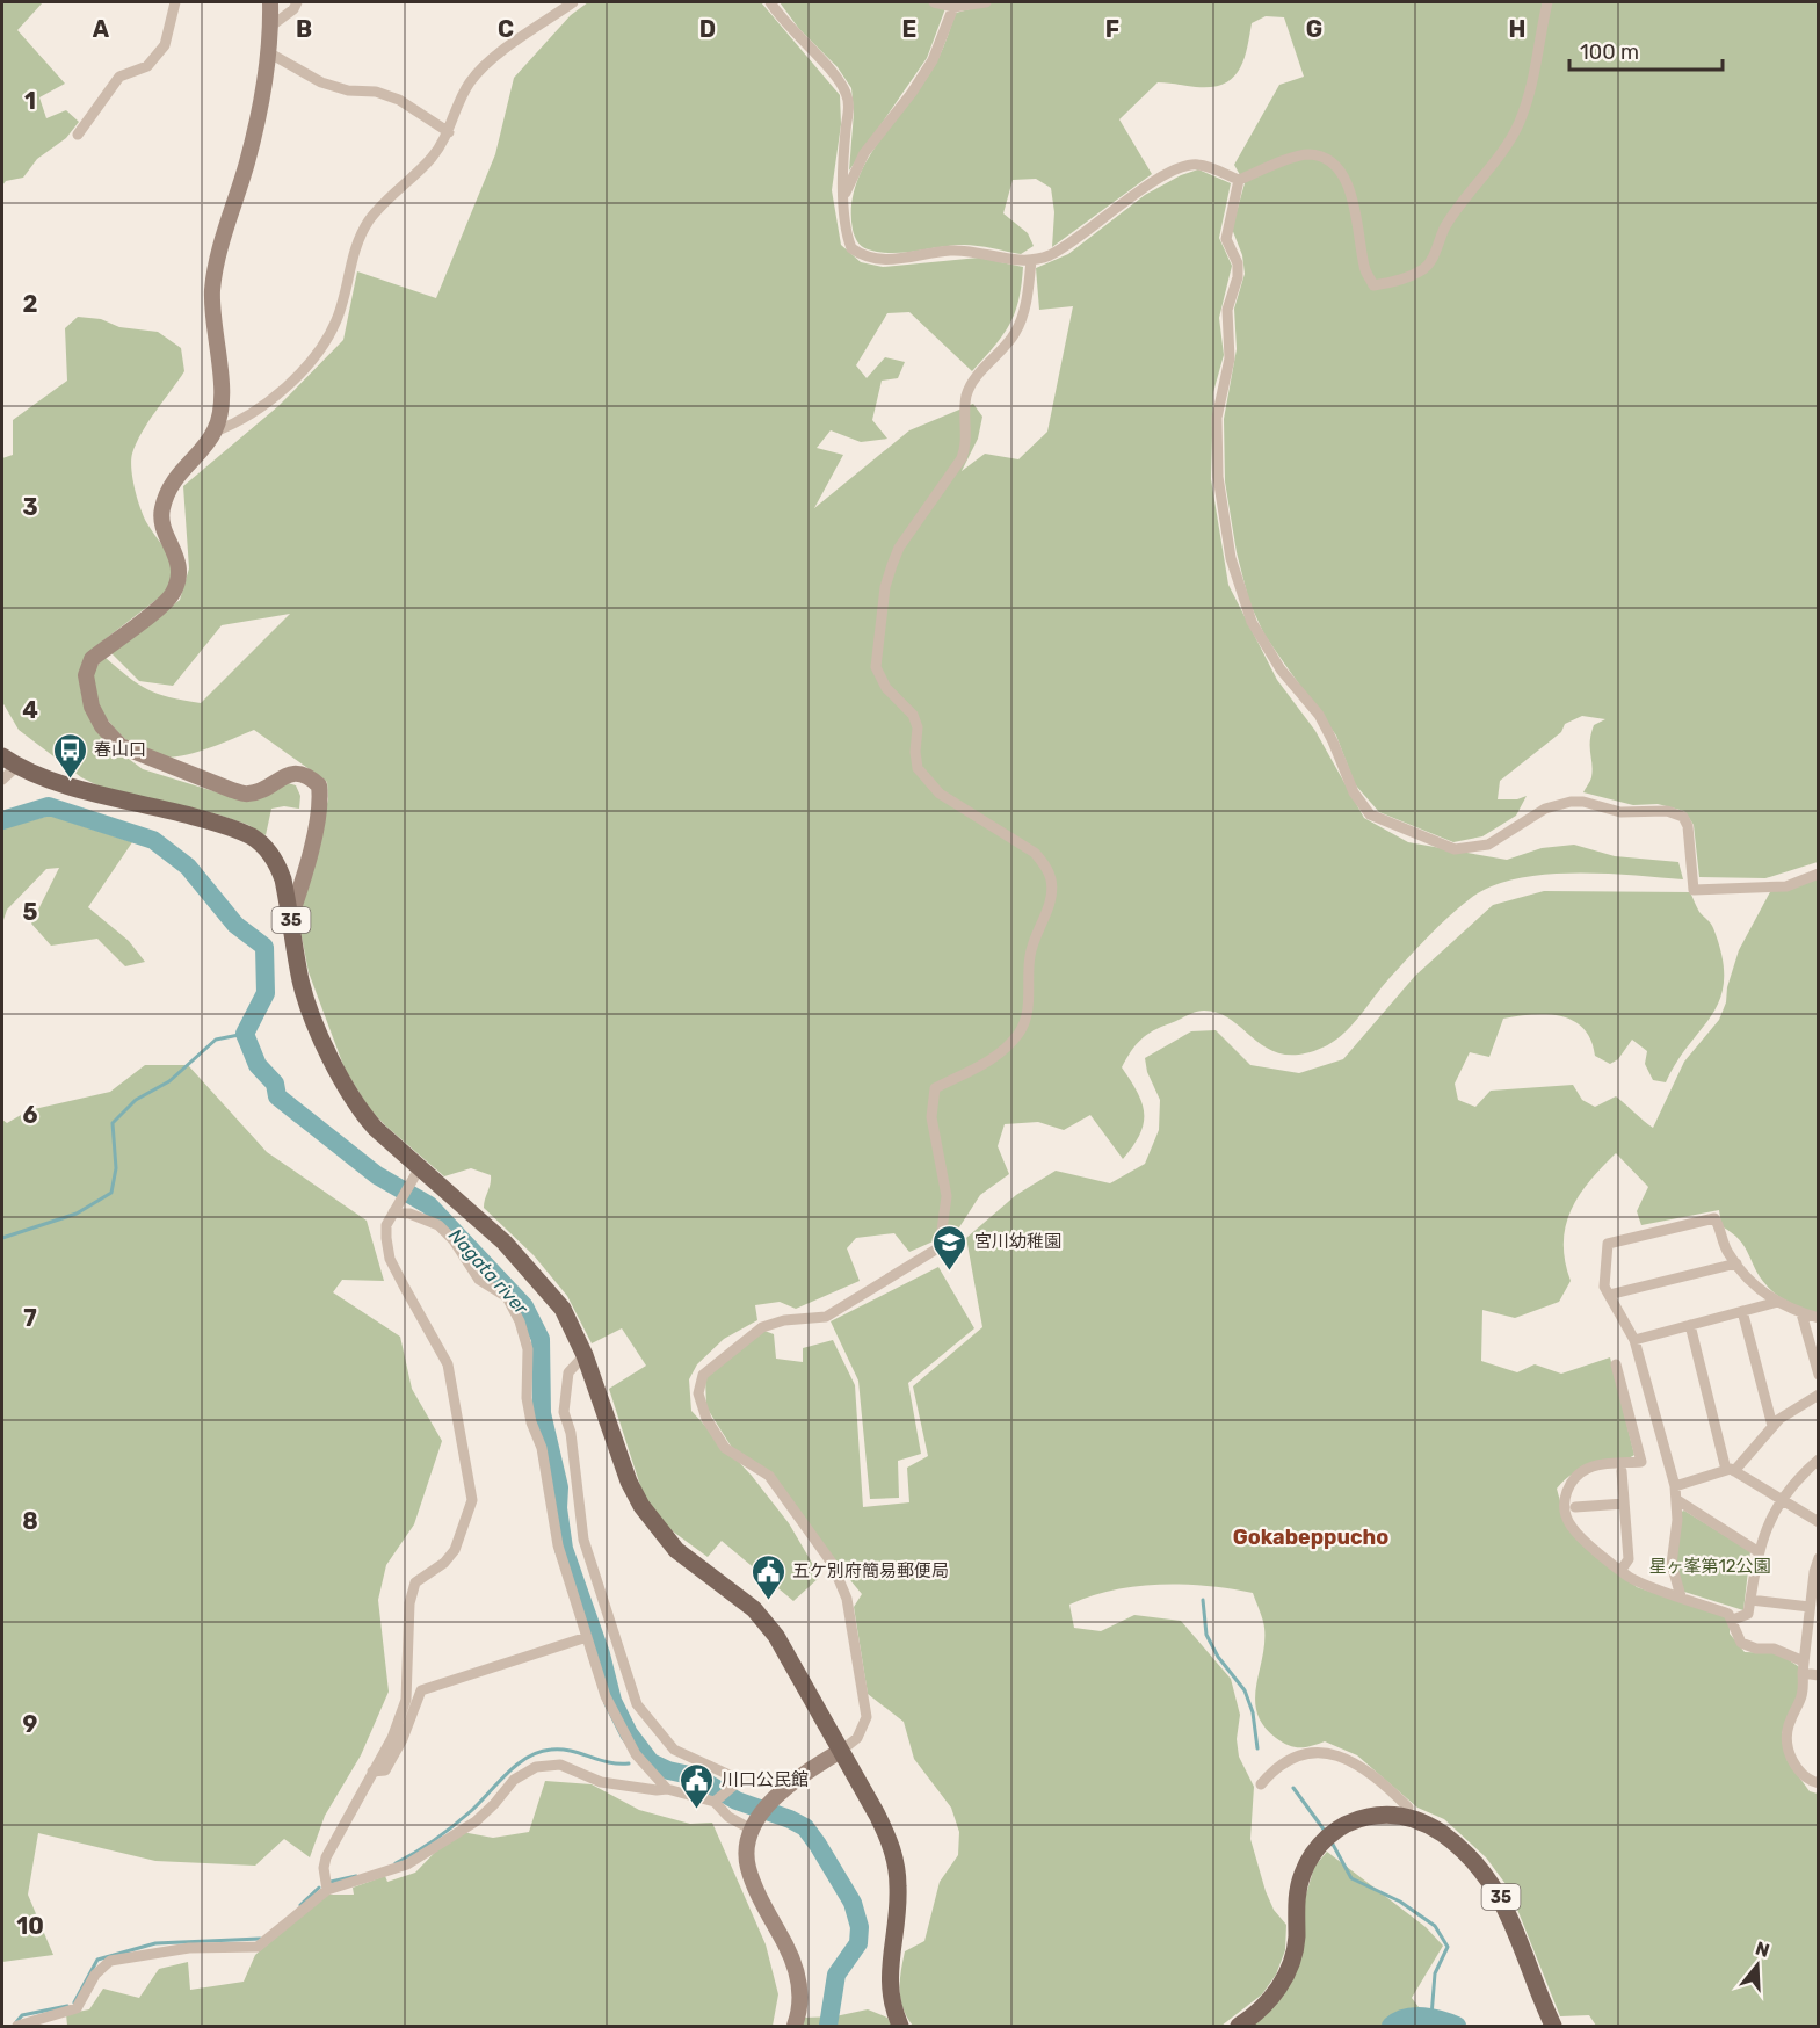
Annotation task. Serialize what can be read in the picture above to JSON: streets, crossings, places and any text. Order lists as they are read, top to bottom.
{
  "streets": {
    "main road": ["35"]
  },
  "districts": ["Gokabeppucho"],
  "water": ["Nagata river"],
  "parks": ["星ヶ峯第12公園"],
  "places": {
    "bus stop": ["春山口"],
    "school or university": ["宮川幼稚園"],
    "public building": ["五ケ別府簡易郵便局", "川口公民館"]
  },
  "scale_bar": "100 m",
  "north": "top",
  "grid": {
    "columns": [
      "A",
      "B",
      "C",
      "D",
      "E",
      "F",
      "G",
      "H"
    ],
    "rows": [
      "1",
      "2",
      "3",
      "4",
      "5",
      "6",
      "7",
      "8",
      "9",
      "10"
    ]
  }
}
